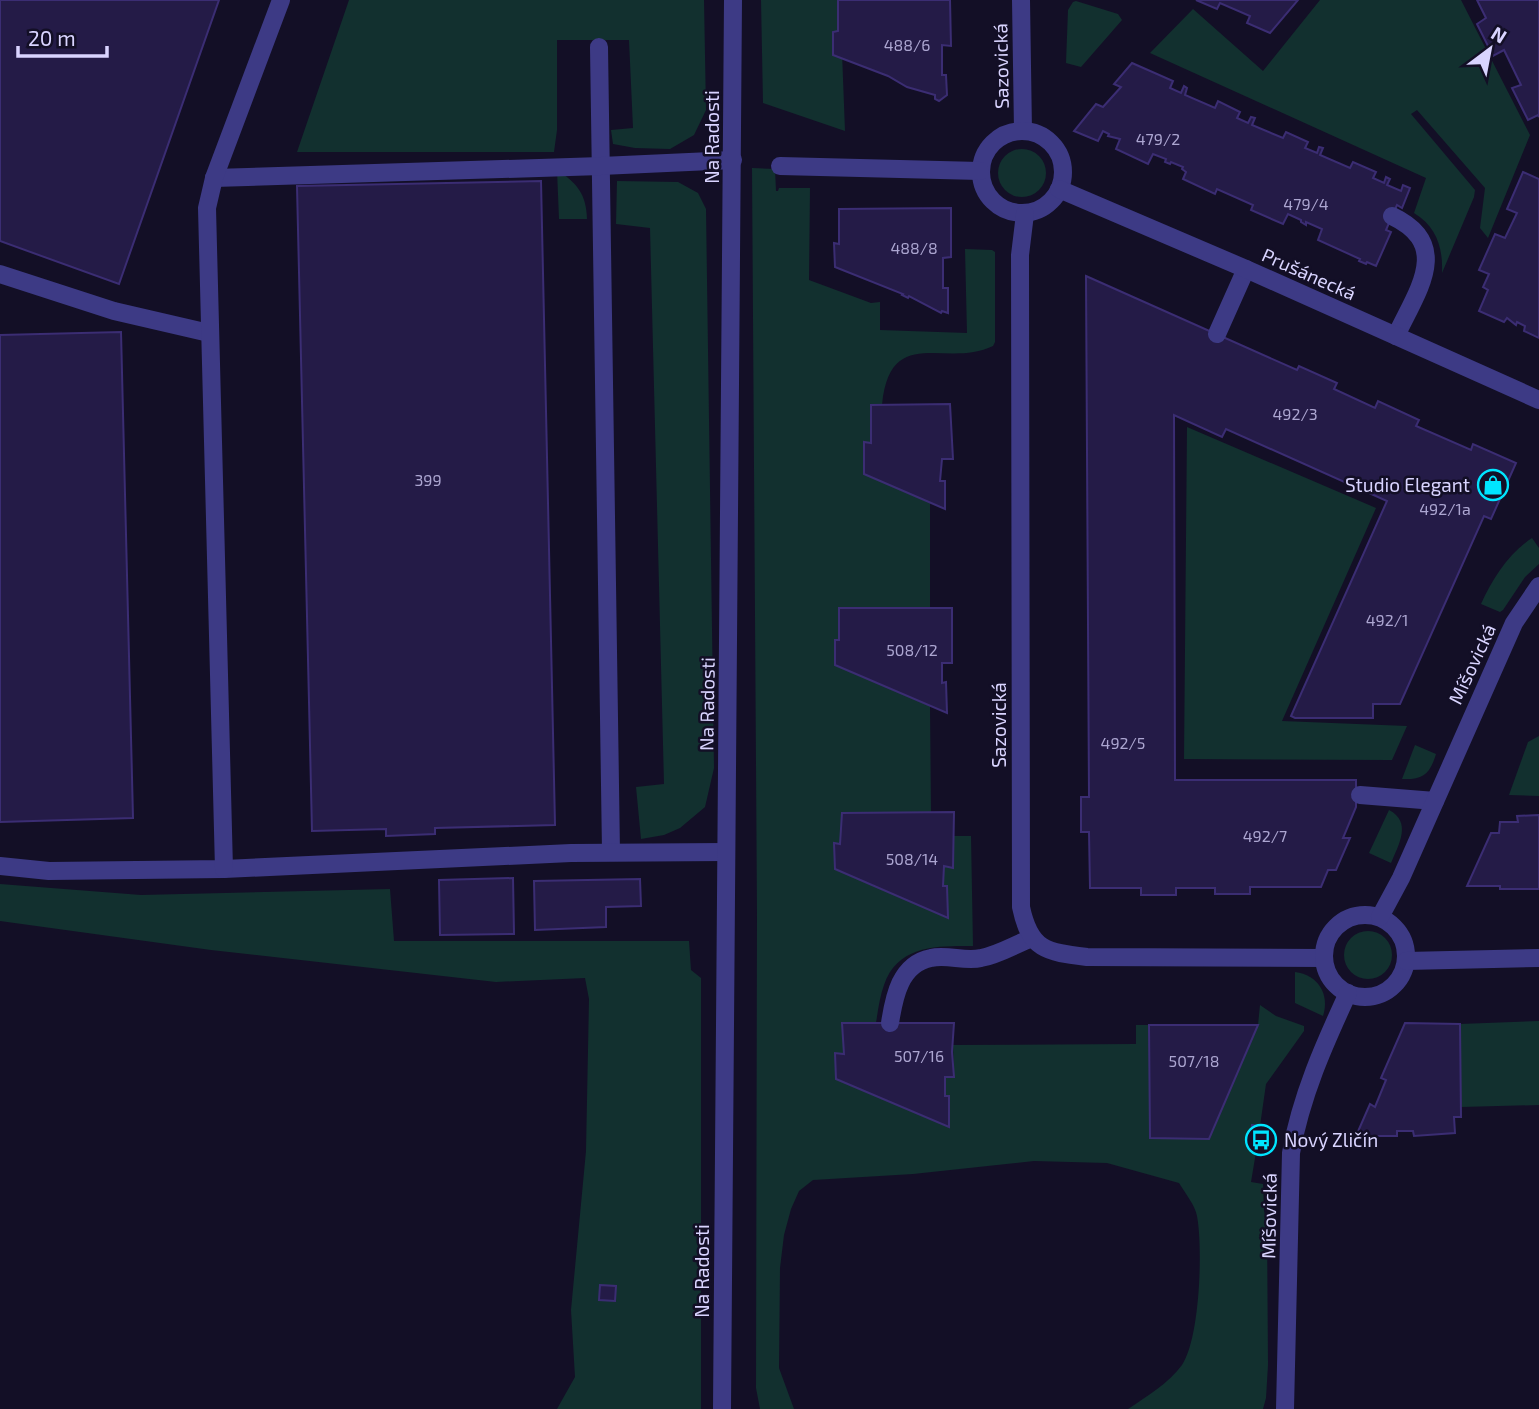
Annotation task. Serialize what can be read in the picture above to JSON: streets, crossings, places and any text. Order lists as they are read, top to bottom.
{
  "streets": {
    "street": [
      "Sazovická",
      "Na Radosti",
      "Prušánecká",
      "Míšovická"
    ]
  },
  "crossings": [
    ["Sazovická", "Prušánecká"]
  ],
  "places": {
    "shop": ["Studio Elegant"],
    "bus stop": ["Nový Zličín"]
  },
  "house_numbers": [
    "488/6",
    "479/2",
    "479/4",
    "488/8",
    "492/3",
    "399",
    "492/1a",
    "492/1",
    "508/12",
    "492/5",
    "492/7",
    "508/14",
    "507/16",
    "507/18"
  ],
  "scale_bar": "20 m",
  "north": "top right"
}
